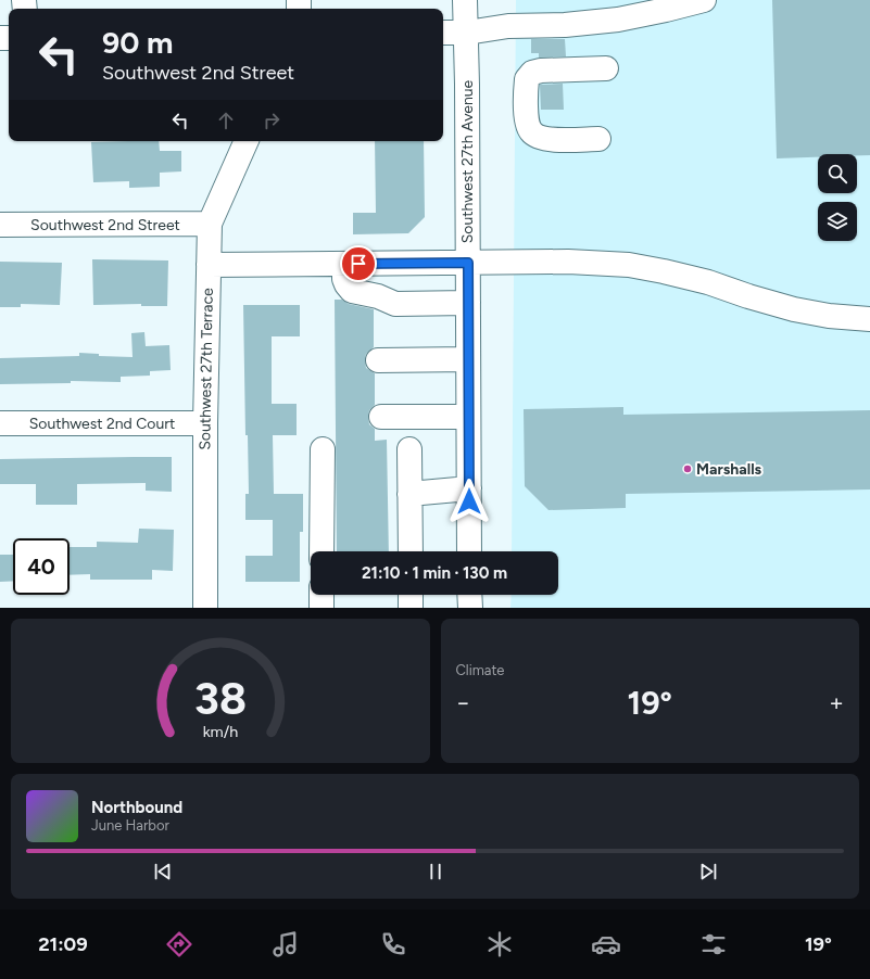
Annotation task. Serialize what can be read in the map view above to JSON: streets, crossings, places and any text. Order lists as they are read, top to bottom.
{
  "streets": {
    "street": [
      "Southwest 27th Avenue",
      "Southwest 2nd Street",
      "Southwest 27th Terrace",
      "Southwest 2nd Court"
    ]
  },
  "crossings": [
    ["Southwest 2nd Street", "Southwest 27th Terrace"],
    ["Southwest 27th Terrace", "Southwest 2nd Court"]
  ],
  "places": ["Marshalls"],
  "page": {
    "turn": ["90 m", "Southwest 2nd Street"],
    "limit": "40",
    "trip": "21:10 · 1 min · 130 m",
    "tile": "Climate",
    "heat": ["−", "19°", "+"],
    "song": ["Northbound", "June Harbor"],
    "tabs": ["21:09", "19°"],
    "gauge": ["38", "km/h"]
  }
}
